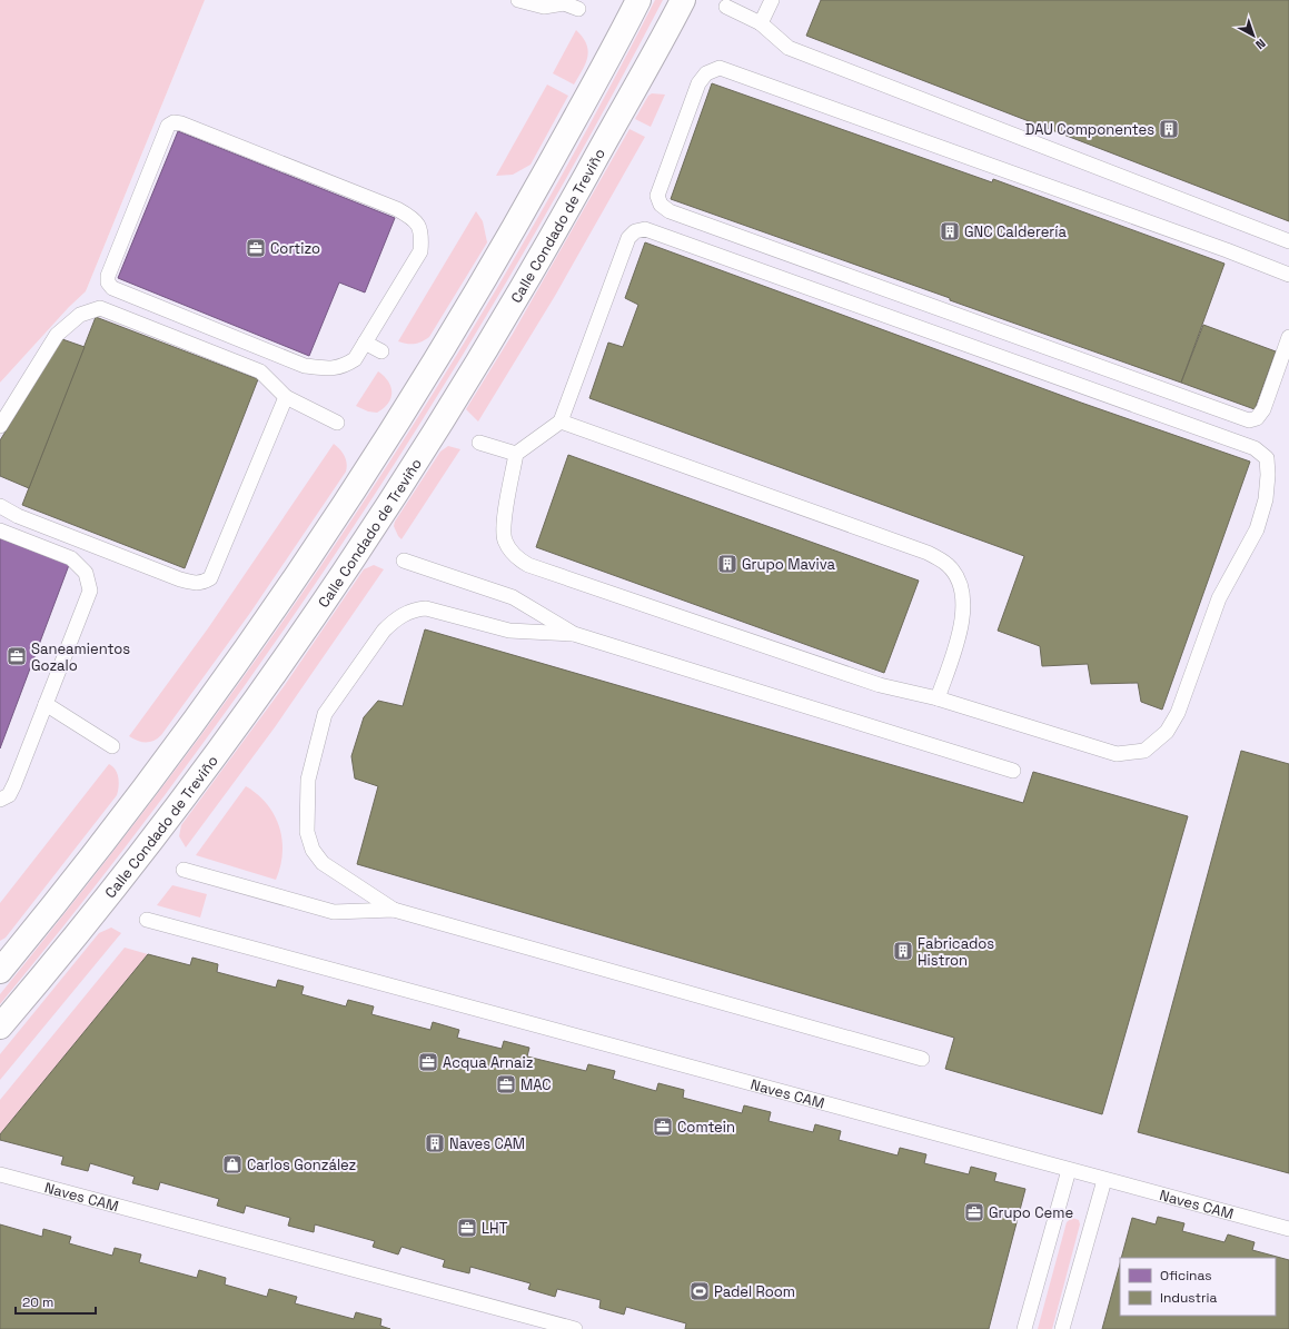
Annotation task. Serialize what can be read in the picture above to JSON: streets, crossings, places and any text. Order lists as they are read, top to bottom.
{
  "streets": {
    "street": ["Calle Condado de Treviño"],
    "lane": ["Naves CAM"]
  },
  "places": {
    "building": [
      "DAU Componentes",
      "GNC Calderería",
      "Grupo Maviva",
      "Fabricados Histron",
      "Naves CAM"
    ],
    "office": [
      "Cortizo",
      "Saneamientos Gozalo",
      "Acqua Arnaiz",
      "MAC",
      "Comtein",
      "Grupo Ceme",
      "LHT"
    ],
    "shop": ["Carlos González"],
    "sports": ["Padel Room"]
  },
  "legend": ["Oficinas", "Industria"],
  "scale_bar": "20 m",
  "north": "bottom right"
}
